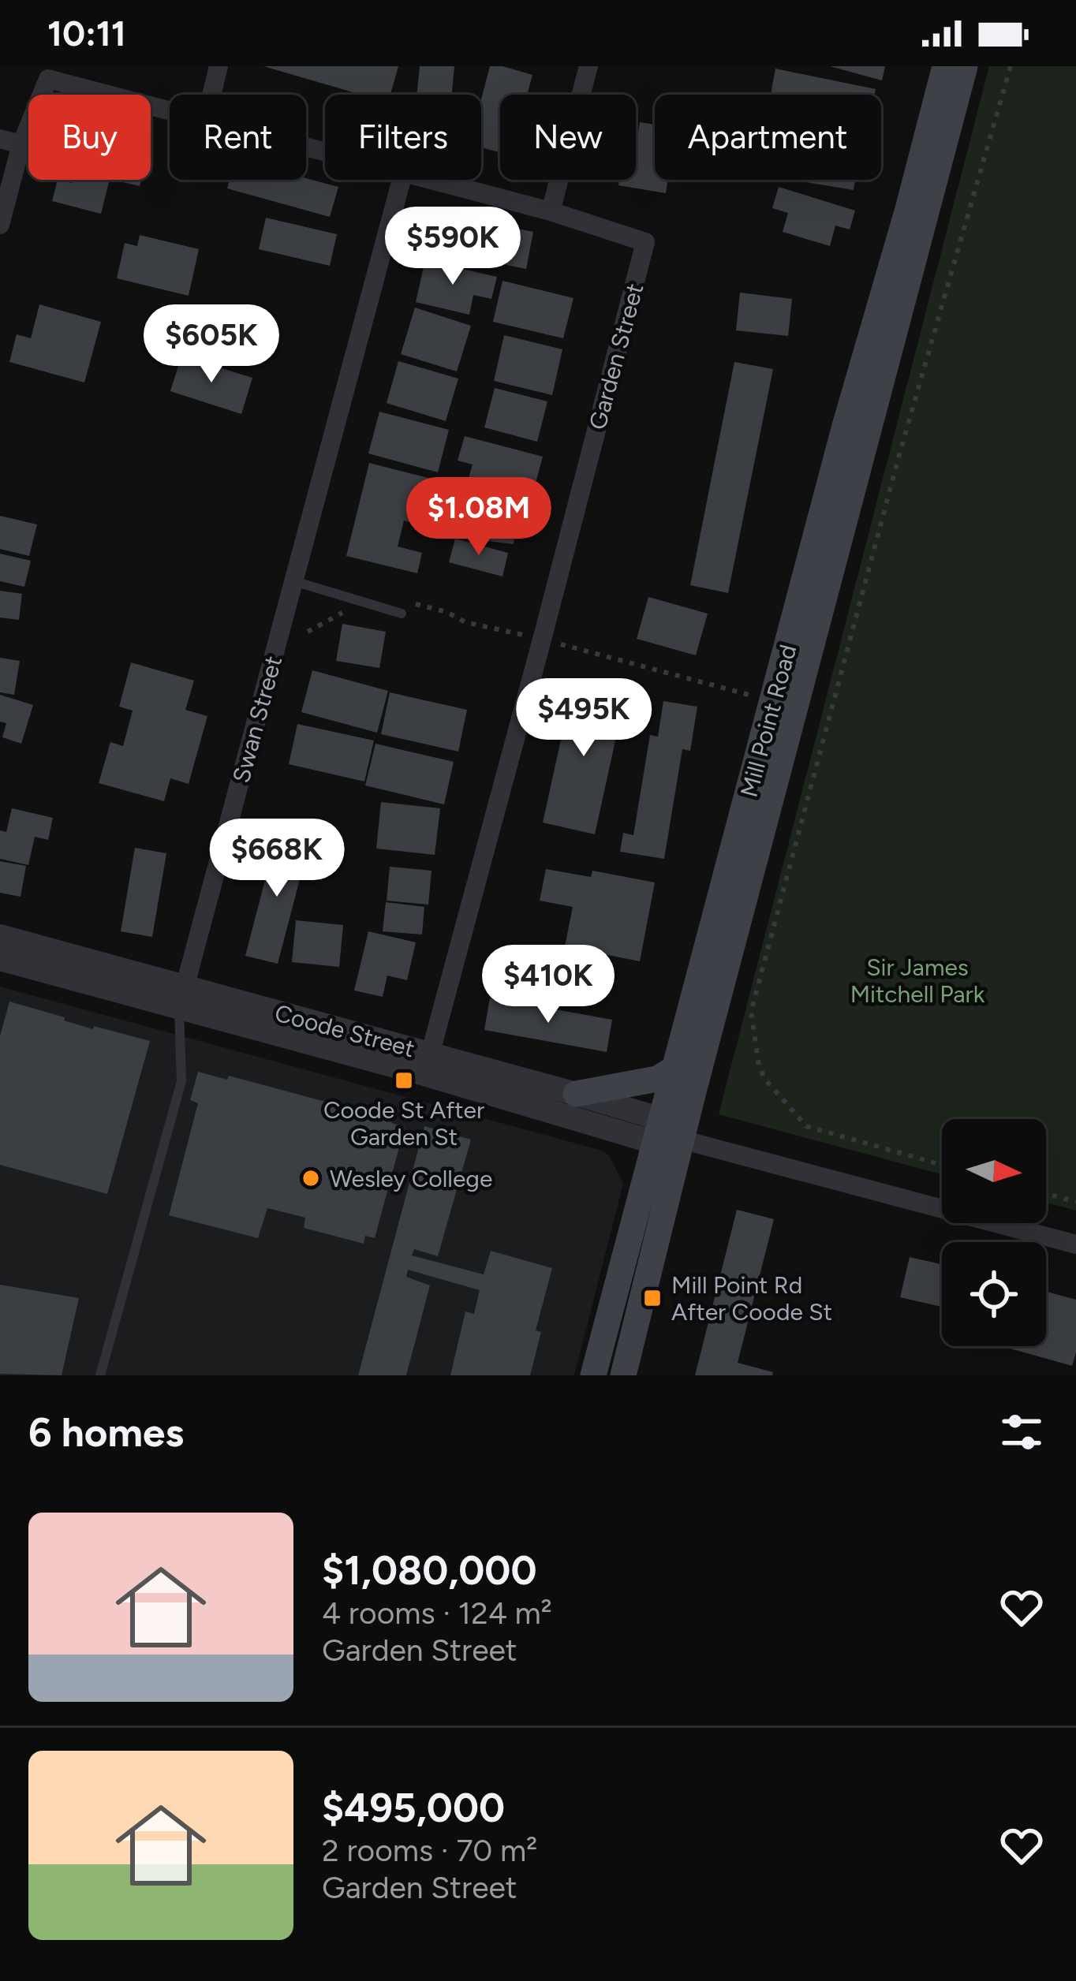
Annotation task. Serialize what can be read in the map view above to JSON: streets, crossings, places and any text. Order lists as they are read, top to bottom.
{
  "streets": {
    "main road": ["Mill Point Road"],
    "street": ["Garden Street", "Swan Street", "Coode Street"]
  },
  "crossings": [
    ["Garden Street", "Coode Street"],
    ["Swan Street", "Coode Street"],
    ["Mill Point Road", "Coode Street"]
  ],
  "parks": ["Sir James Mitchell Park"],
  "places": {
    "transit": ["Coode St After Garden St", "Mill Point Rd After Coode St"],
    "other": ["Wesley College"]
  },
  "north": "right",
  "page": {
    "status": "10:11",
    "chip": [
      "Buy",
      "Rent",
      "Filters",
      "New",
      "Apartment"
    ],
    "price": [
      "$590K",
      "$605K",
      "$1.08M",
      "$495K",
      "$668K",
      "$410K"
    ],
    "heading": "6 homes",
    "list": [
      {
        "name": "$1,080,000",
        "note": "4 rooms · 124 m² · Garden Street"
      },
      {
        "name": "$495,000",
        "note": "2 rooms · 70 m² · Garden Street"
      }
    ]
  }
}
